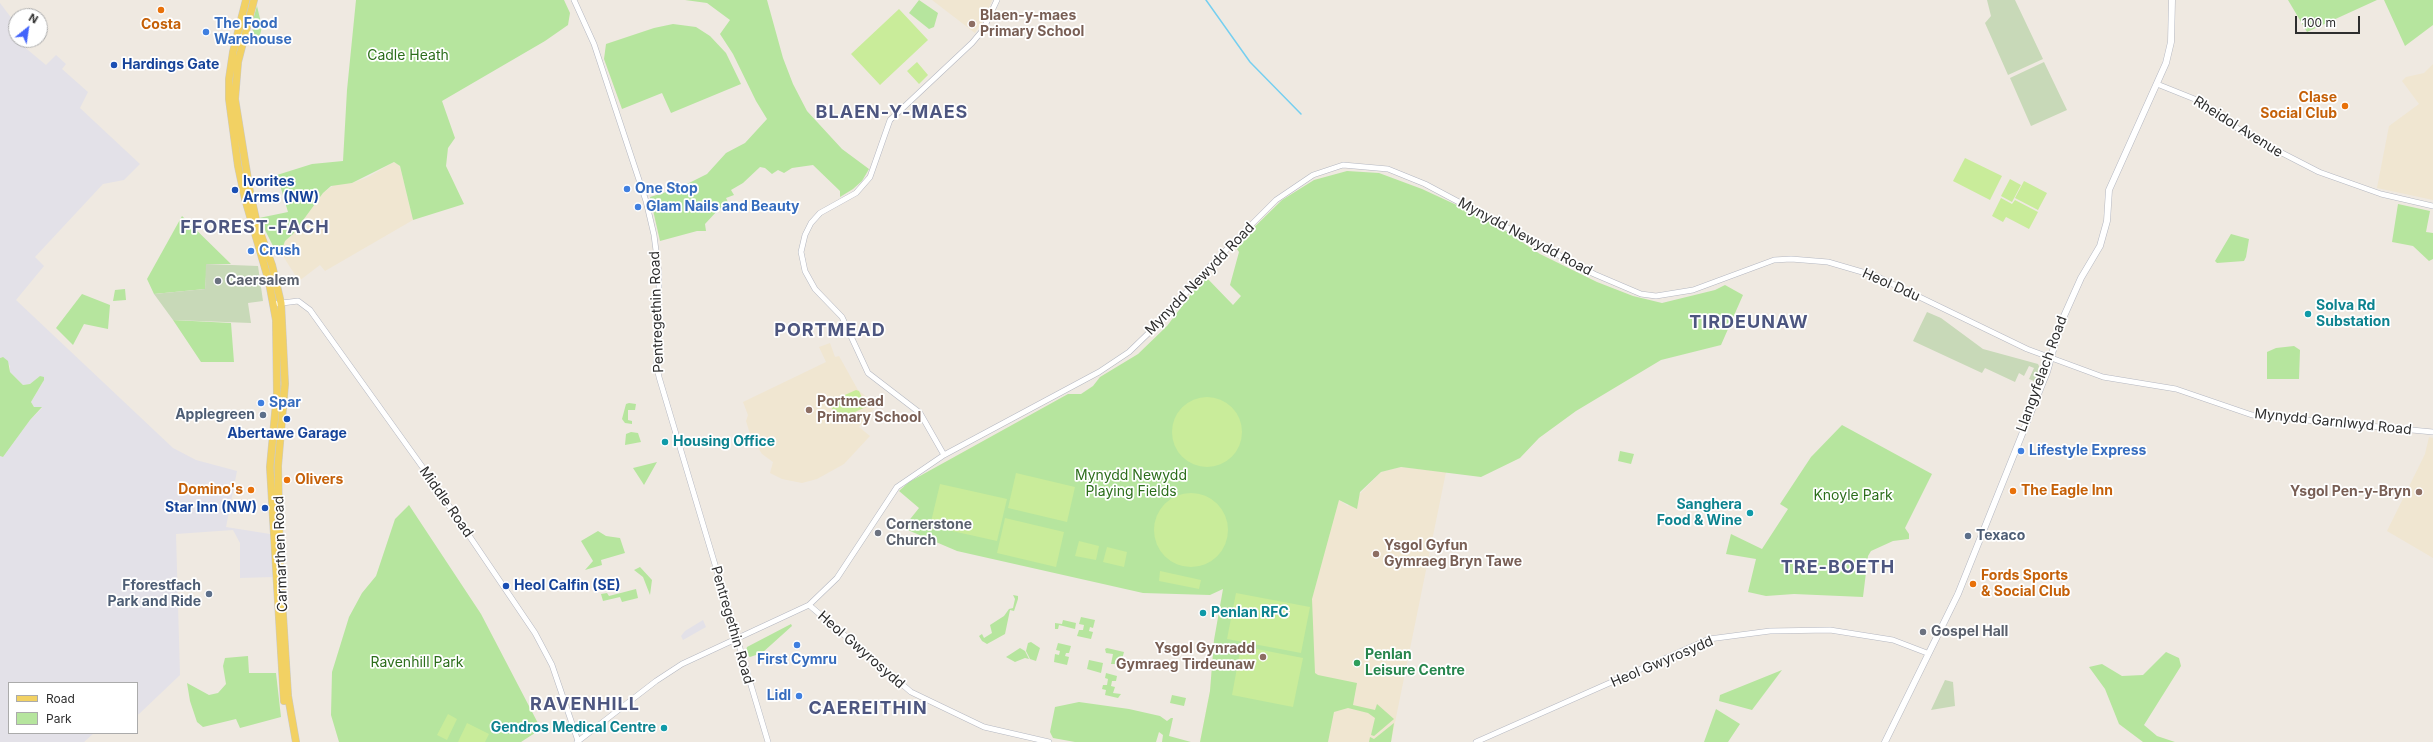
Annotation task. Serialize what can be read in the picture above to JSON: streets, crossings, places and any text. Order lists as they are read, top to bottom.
{
  "streets": {
    "main road": ["Llangyfelach Road", "Carmarthen Road"],
    "street": [
      "Rheidol Avenue",
      "Mynydd Newydd Road",
      "Heol Ddu",
      "Pentregethin Road",
      "Mynydd Garnlwyd Road",
      "Middle Road",
      "Heol Gwyrosydd"
    ]
  },
  "crossings": [
    ["Rheidol Avenue", "Llangyfelach Road"],
    ["Mynydd Newydd Road", "Heol Ddu"],
    ["Mynydd Newydd Road", "Pentregethin Road"],
    ["Mynydd Newydd Road", "Middle Road"],
    ["Mynydd Newydd Road", "Heol Gwyrosydd"],
    ["Heol Ddu", "Llangyfelach Road"],
    ["Heol Ddu", "Mynydd Garnlwyd Road"],
    ["Llangyfelach Road", "Mynydd Garnlwyd Road"],
    ["Llangyfelach Road", "Heol Gwyrosydd"],
    ["Middle Road", "Carmarthen Road"]
  ],
  "districts": [
    "BLAEN-Y-MAES",
    "FFOREST-FACH",
    "TIRDEUNAW",
    "PORTMEAD",
    "TRE-BOETH",
    "RAVENHILL",
    "CAEREITHIN"
  ],
  "parks": [
    "Cadle Heath",
    "Mynydd Newydd Playing Fields",
    "Knoyle Park",
    "Ravenhill Park"
  ],
  "places": [
    "Costa",
    "Blaen-y-maes Primary School",
    "The Food Warehouse",
    "Hardings Gate",
    "Clase Social Club",
    "One Stop",
    "Ivorites Arms (NW)",
    "Glam Nails and Beauty",
    "Crush",
    "Caersalem",
    "Solva Rd Substation",
    "Spar",
    "Portmead Primary School",
    "Applegreen",
    "Abertawe Garage",
    "Housing Office",
    "Lifestyle Express",
    "Olivers",
    "Domino's",
    "The Eagle Inn",
    "Ysgol Pen-y-Bryn",
    "Star Inn (NW)",
    "Sanghera Food & Wine",
    "Cornerstone Church",
    "Texaco",
    "Ysgol Gyfun Gymraeg Bryn Tawe",
    "Fords Sports & Social Club",
    "Heol Calfin (SE)",
    "Fforestfach Park and Ride",
    "Penlan RFC",
    "Gospel Hall",
    "First Cymru",
    "Ysgol Gynradd Gymraeg Tirdeunaw",
    "Penlan Leisure Centre",
    "Lidl",
    "Gendros Medical Centre"
  ],
  "legend": ["Road", "Park"],
  "scale_bar": "100 m",
  "north": "top right"
}
